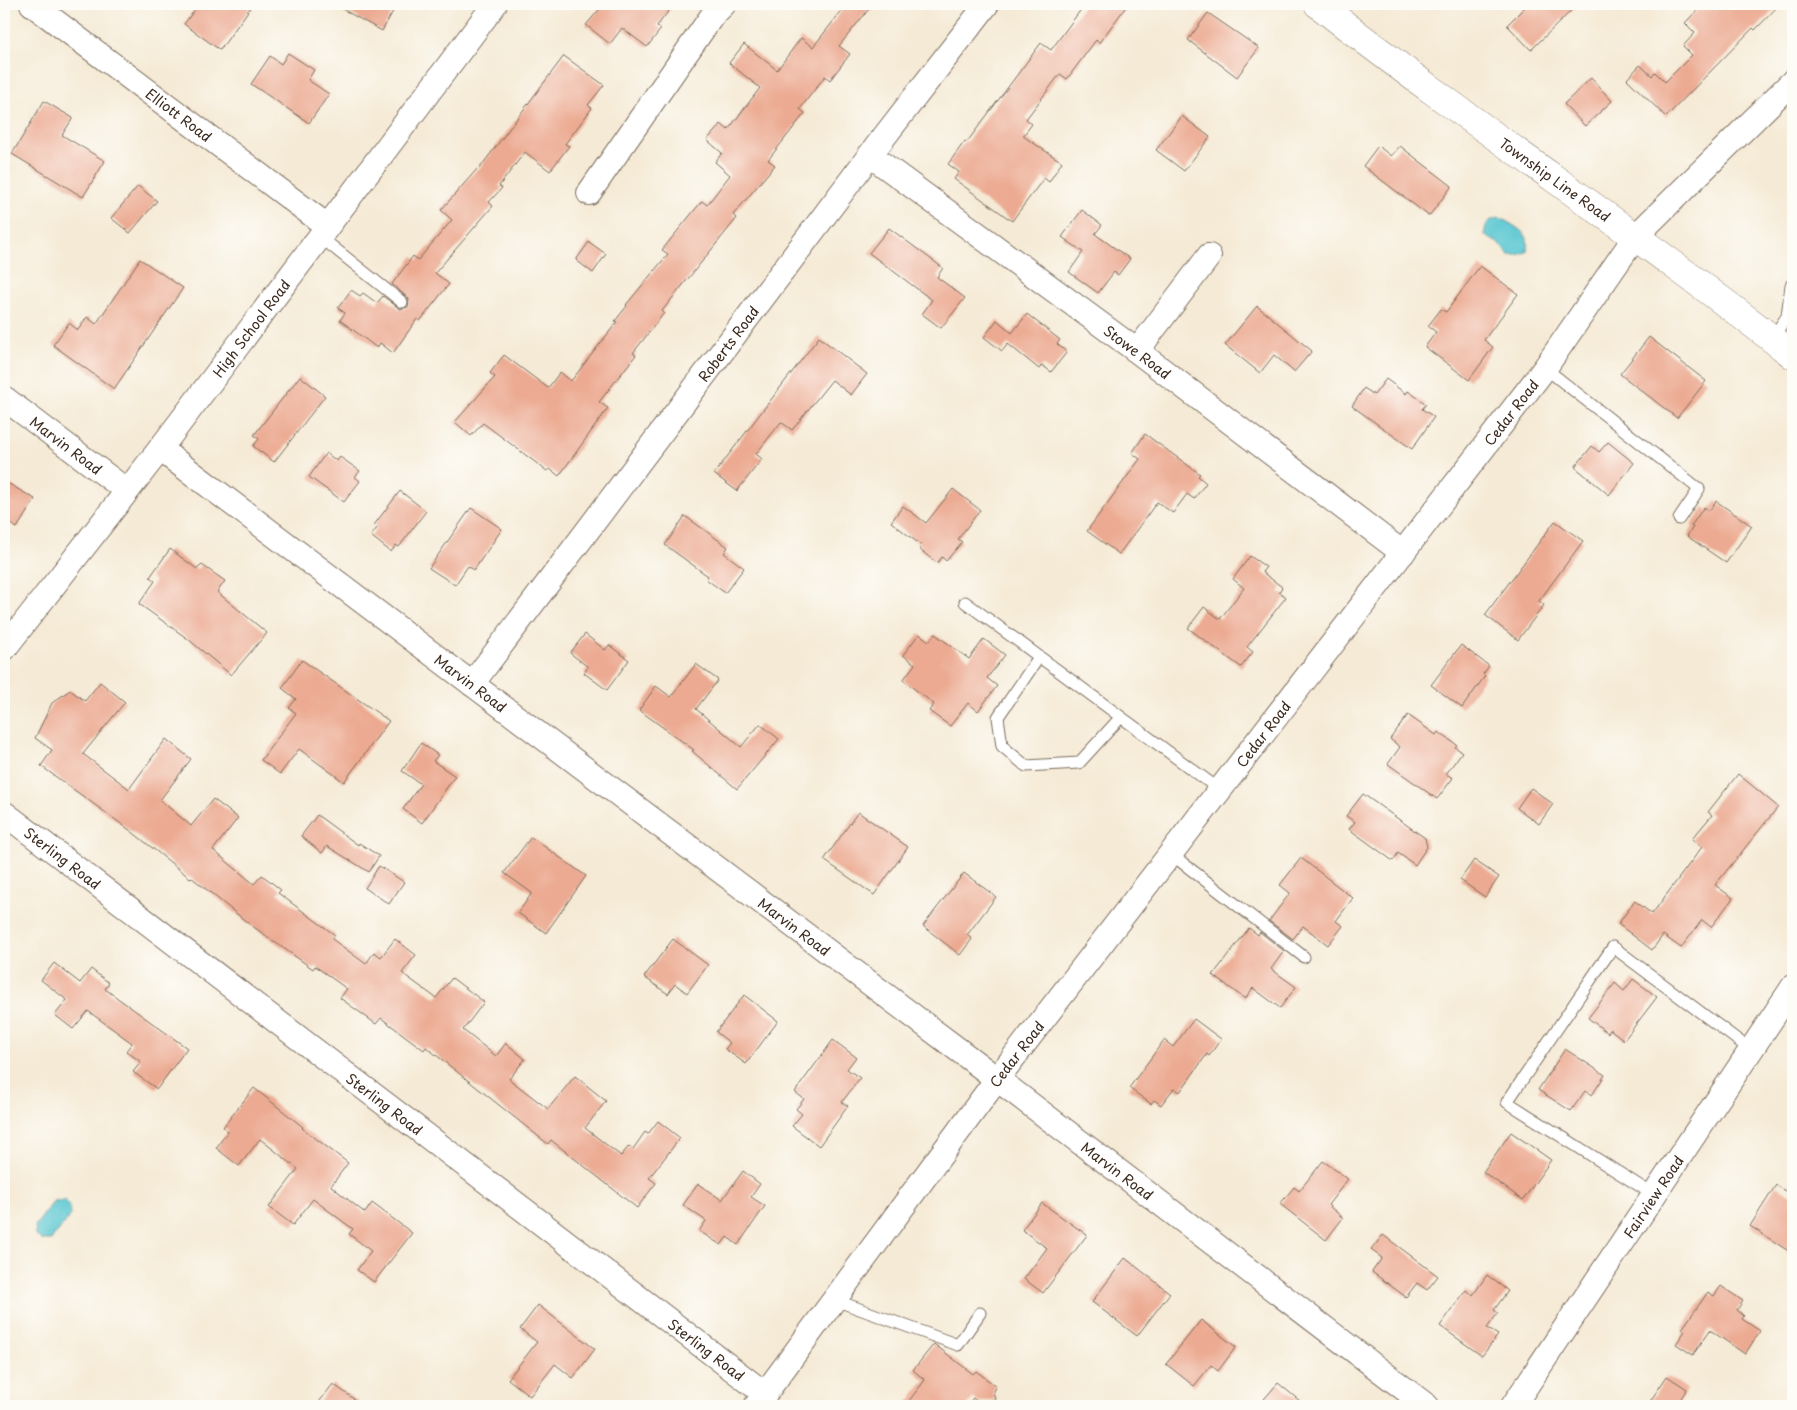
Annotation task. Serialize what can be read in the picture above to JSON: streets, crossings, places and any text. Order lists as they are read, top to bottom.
{
  "streets": {
    "main road": ["Township Line Road"],
    "street": [
      "Elliott Road",
      "High School Road",
      "Roberts Road",
      "Stowe Road",
      "Cedar Road",
      "Marvin Road",
      "Sterling Road",
      "Fairview Road"
    ]
  },
  "crossings": [
    ["Elliott Road", "High School Road"],
    ["Township Line Road", "Cedar Road"],
    ["High School Road", "Marvin Road"],
    ["Roberts Road", "Stowe Road"],
    ["Roberts Road", "Marvin Road"],
    ["Stowe Road", "Cedar Road"],
    ["Cedar Road", "Marvin Road"],
    ["Cedar Road", "Sterling Road"]
  ]
}
